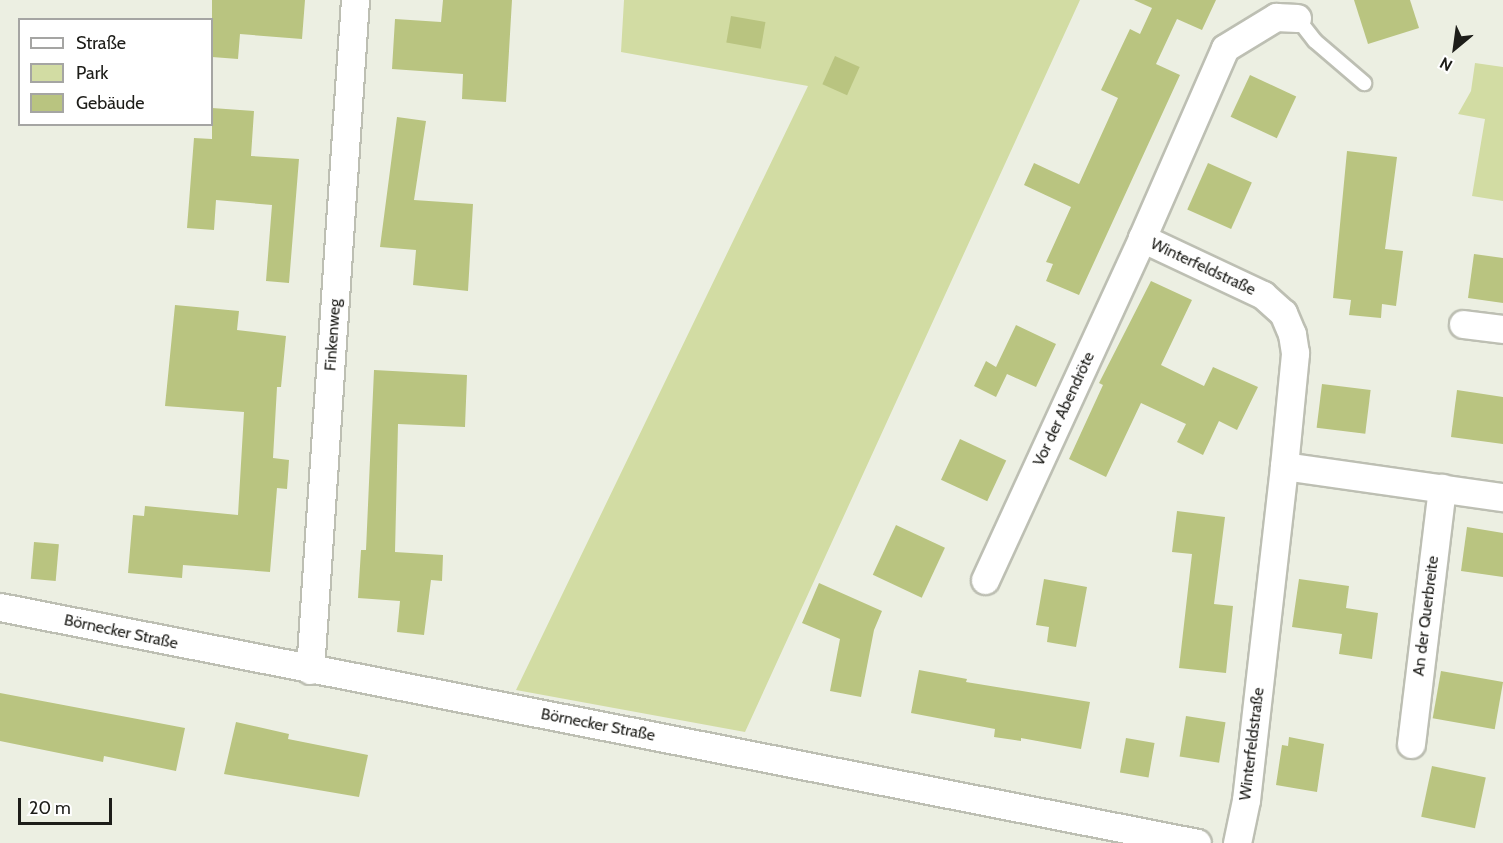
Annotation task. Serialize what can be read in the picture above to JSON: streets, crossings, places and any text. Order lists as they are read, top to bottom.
{
  "streets": {
    "street": [
      "Winterfeldstraße",
      "Finkenweg",
      "Vor der Abendröte",
      "An der Querbreite",
      "Börnecker Straße"
    ]
  },
  "crossings": [
    ["Winterfeldstraße", "Vor der Abendröte"],
    ["Finkenweg", "Börnecker Straße"]
  ],
  "legend": ["Straße", "Park", "Gebäude"],
  "scale_bar": "20 m",
  "north": "bottom left"
}
